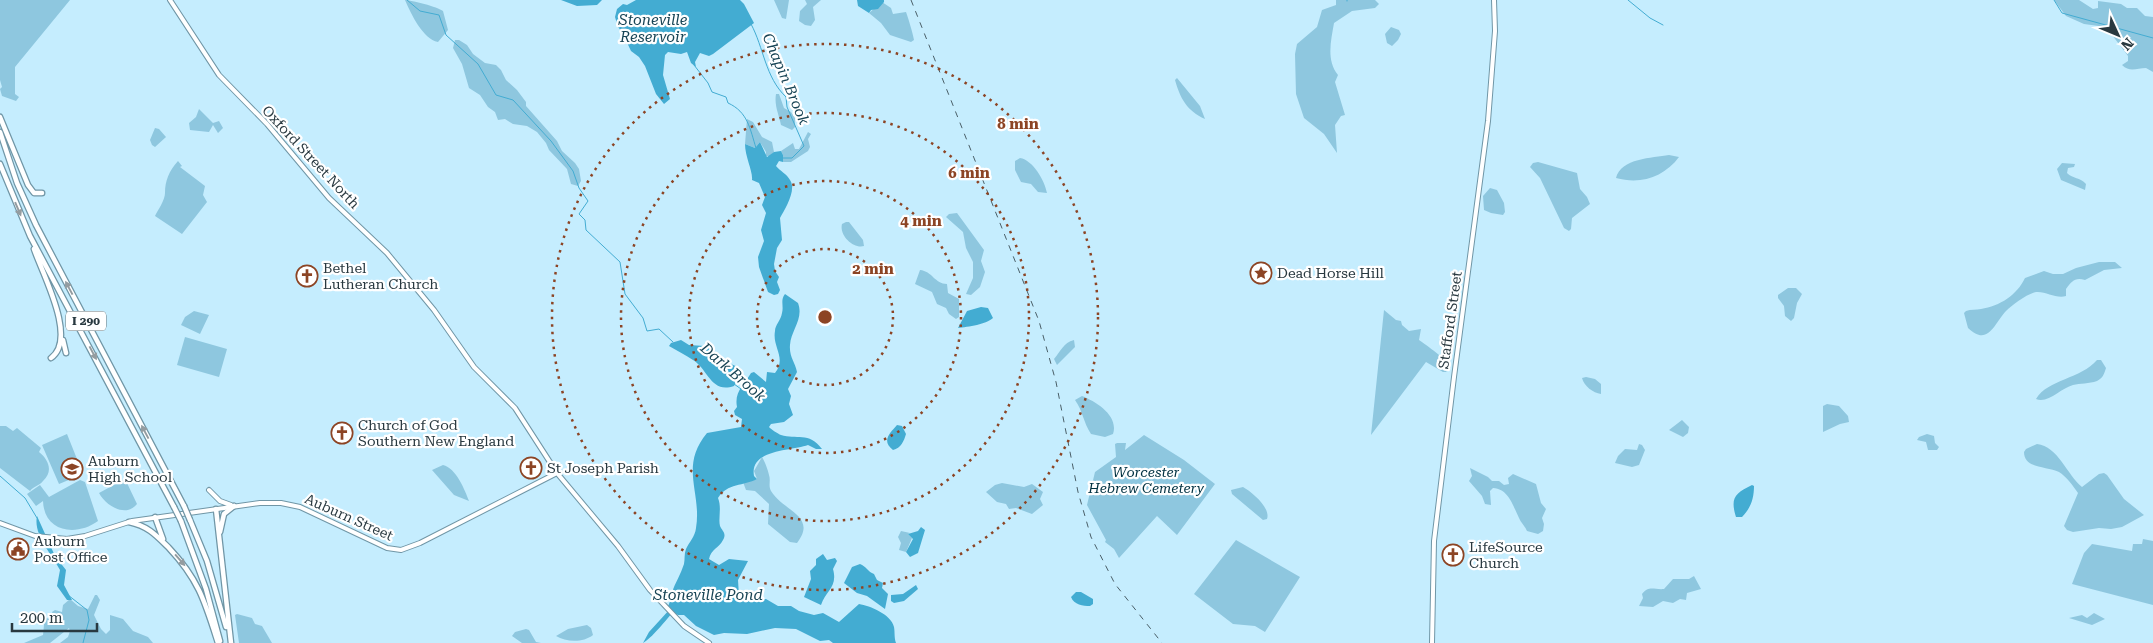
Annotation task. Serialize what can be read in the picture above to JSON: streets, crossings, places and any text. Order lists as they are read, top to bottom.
{
  "streets": {
    "highway": ["I 290"],
    "main road": ["Oxford Street North", "Stafford Street", "Auburn Street"]
  },
  "crossings": [
    ["Oxford Street North", "Auburn Street"],
    ["I 290", "Auburn Street"]
  ],
  "water": [
    "Stoneville Reservoir",
    "Chapin Brook",
    "Dark Brook",
    "Stoneville Pond"
  ],
  "parks": ["Worcester Hebrew Cemetery"],
  "places": {
    "place": ["Dead Horse Hill"],
    "church": [
      "Bethel Lutheran Church",
      "Church of God Southern New England",
      "St Joseph Parish",
      "LifeSource Church"
    ],
    "school or university": ["Auburn High School"],
    "public building": ["Auburn Post Office"]
  },
  "scale_bar": "200 m",
  "north": "bottom right",
  "rings": [
    "8 min",
    "6 min",
    "4 min",
    "2 min"
  ]
}
